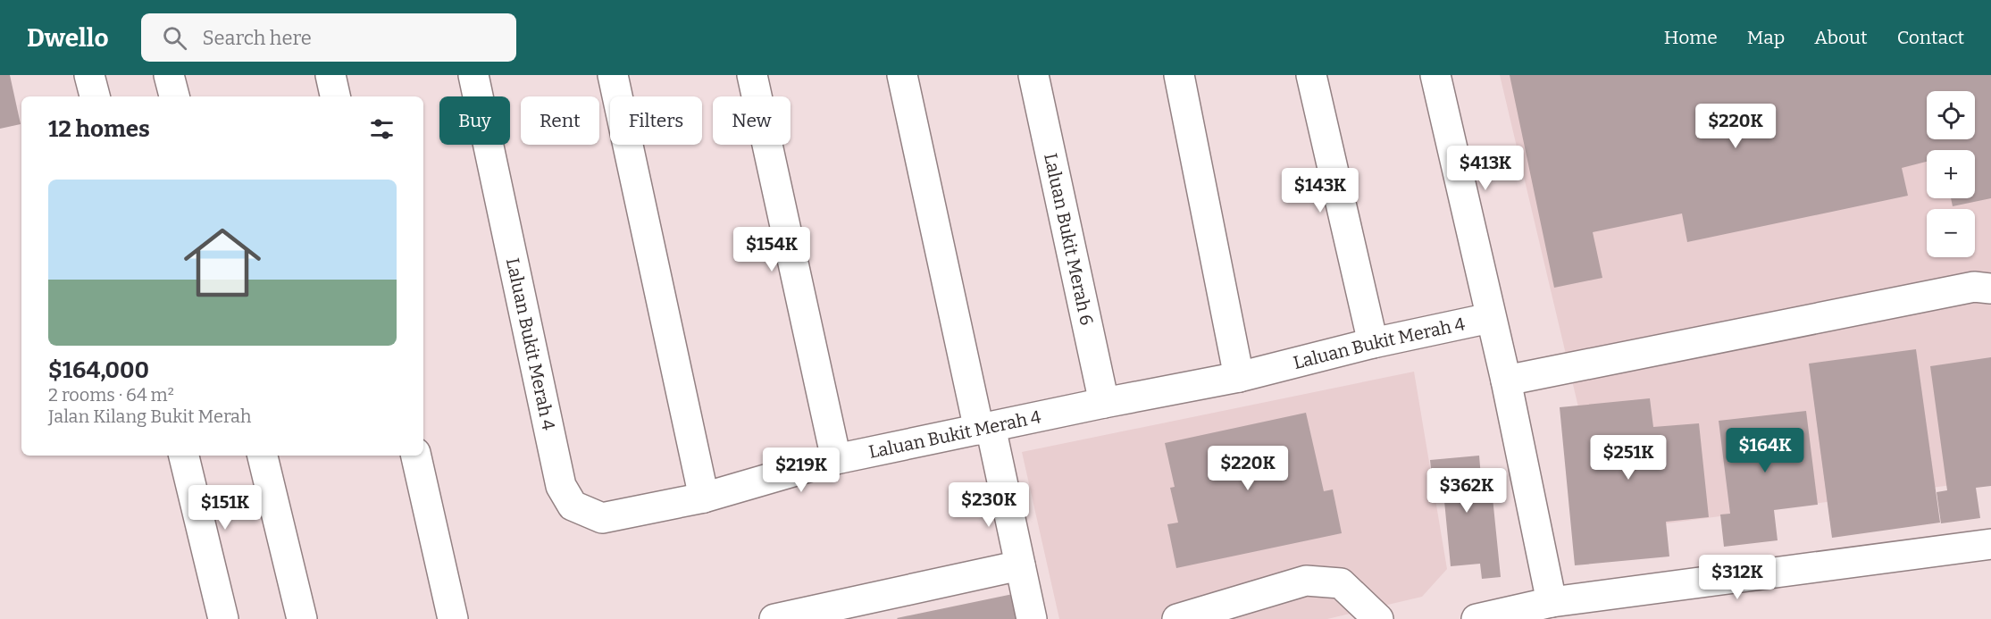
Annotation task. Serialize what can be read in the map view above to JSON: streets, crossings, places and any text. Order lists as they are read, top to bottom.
{
  "streets": {
    "street": ["Laluan Bukit Merah 6", "Laluan Bukit Merah 4"]
  },
  "crossings": [
    ["Laluan Bukit Merah 6", "Laluan Bukit Merah 4"]
  ],
  "page": {
    "header": "Dwello",
    "search": "Search here",
    "nav": [
      "Home",
      "Map",
      "About",
      "Contact"
    ],
    "map_buttons": ["+", "−"],
    "chip": [
      "Buy",
      "Rent",
      "Filters",
      "New"
    ],
    "heading": "12 homes",
    "price": [
      "$220K",
      "$413K",
      "$143K",
      "$154K",
      "$164K",
      "$251K",
      "$220K",
      "$219K",
      "$362K",
      "$230K",
      "$151K",
      "$312K"
    ],
    "list": [
      {
        "name": "$164,000",
        "note": "2 rooms · 64 m² · Jalan Kilang Bukit Merah"
      }
    ]
  }
}
